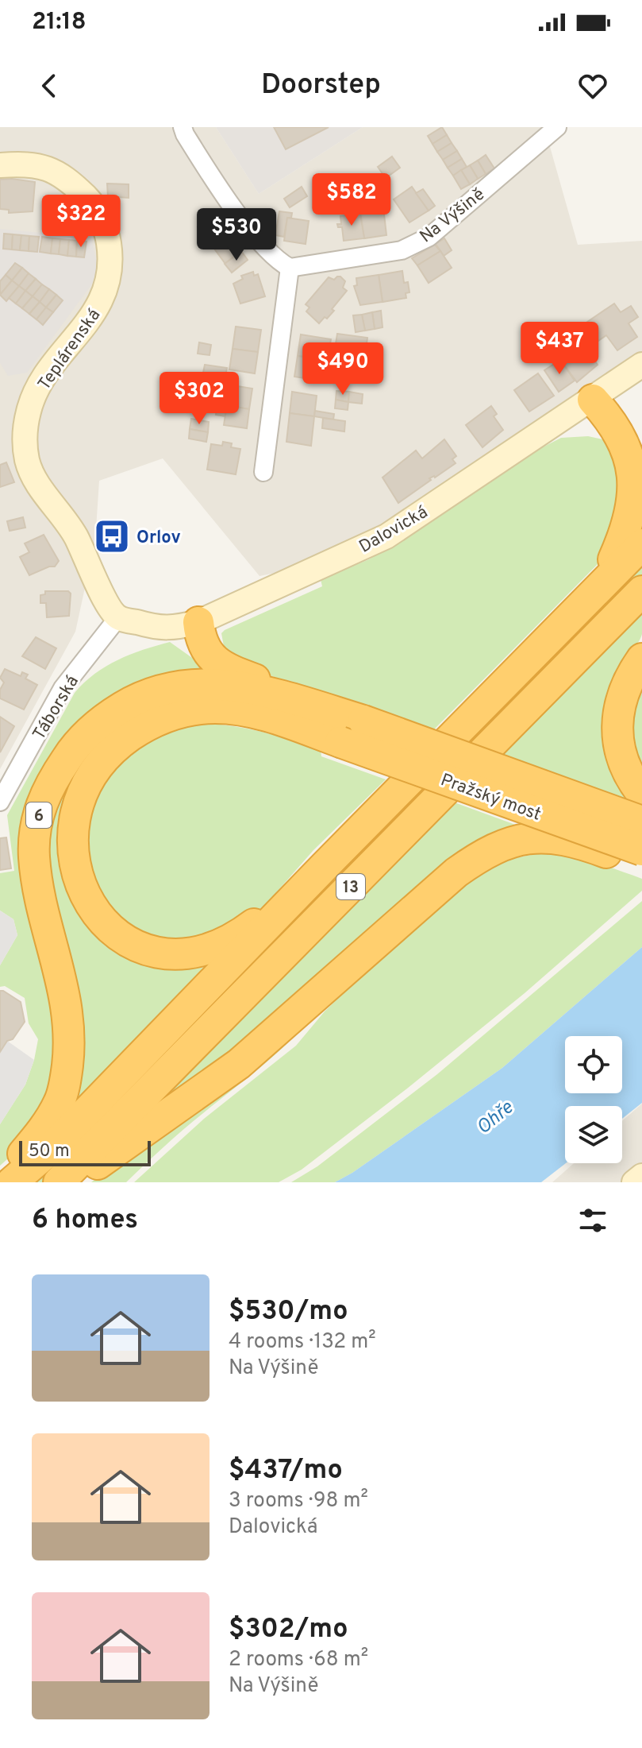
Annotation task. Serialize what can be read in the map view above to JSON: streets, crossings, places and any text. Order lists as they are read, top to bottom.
{
  "streets": {
    "highway": ["Pražský most", "6", "13"],
    "street": [
      "Na Výšině",
      "Teplárenská",
      "Dalovická",
      "Táborská"
    ]
  },
  "crossings": [
    ["Teplárenská", "Dalovická"],
    ["Teplárenská", "Táborská"],
    ["Dalovická", "Táborská"],
    ["Pražský most", "6"],
    ["Pražský most", "13"]
  ],
  "water": ["Ohře"],
  "places": {
    "bus stop": ["Orlov"]
  },
  "scale_bar": "50 m",
  "page": {
    "status": "21:18",
    "header": "Doorstep",
    "price": [
      "$582",
      "$322",
      "$530",
      "$437",
      "$490",
      "$302"
    ],
    "scale": "50 m",
    "heading": "6 homes",
    "list": [
      {
        "name": "$530/mo",
        "note": "4 rooms · 132 m² · Na Výšině"
      },
      {
        "name": "$437/mo",
        "note": "3 rooms · 98 m² · Dalovická"
      },
      {
        "name": "$302/mo",
        "note": "2 rooms · 68 m² · Na Výšině"
      }
    ]
  }
}
